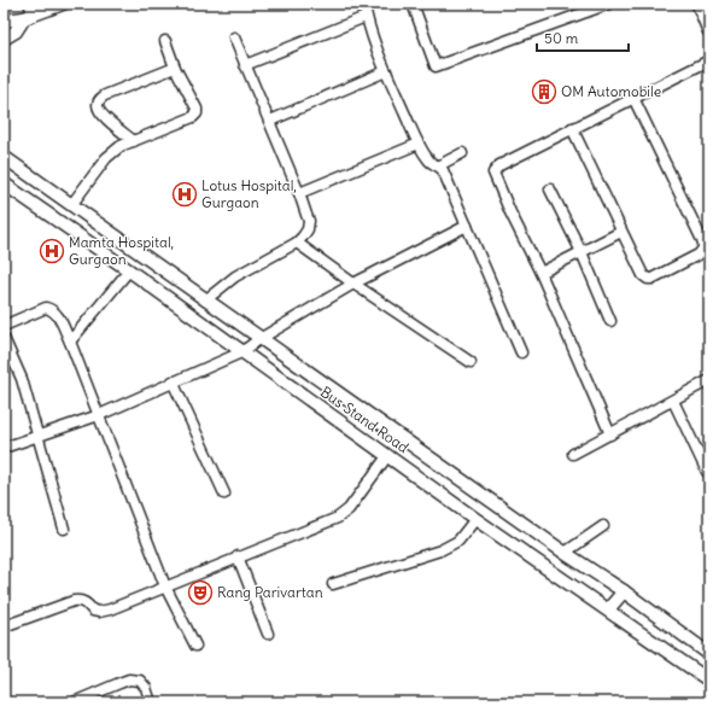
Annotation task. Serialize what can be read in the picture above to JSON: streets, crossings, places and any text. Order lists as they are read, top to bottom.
{
  "streets": {
    "street": ["Bus Stand Road"]
  },
  "places": {
    "building": ["OM Automobile"],
    "hospital": ["Lotus Hospital, Gurgaon", "Mamta Hospital, Gurgaon"],
    "theatre": ["Rang Parivartan"]
  },
  "scale_bar": "50 m"
}
